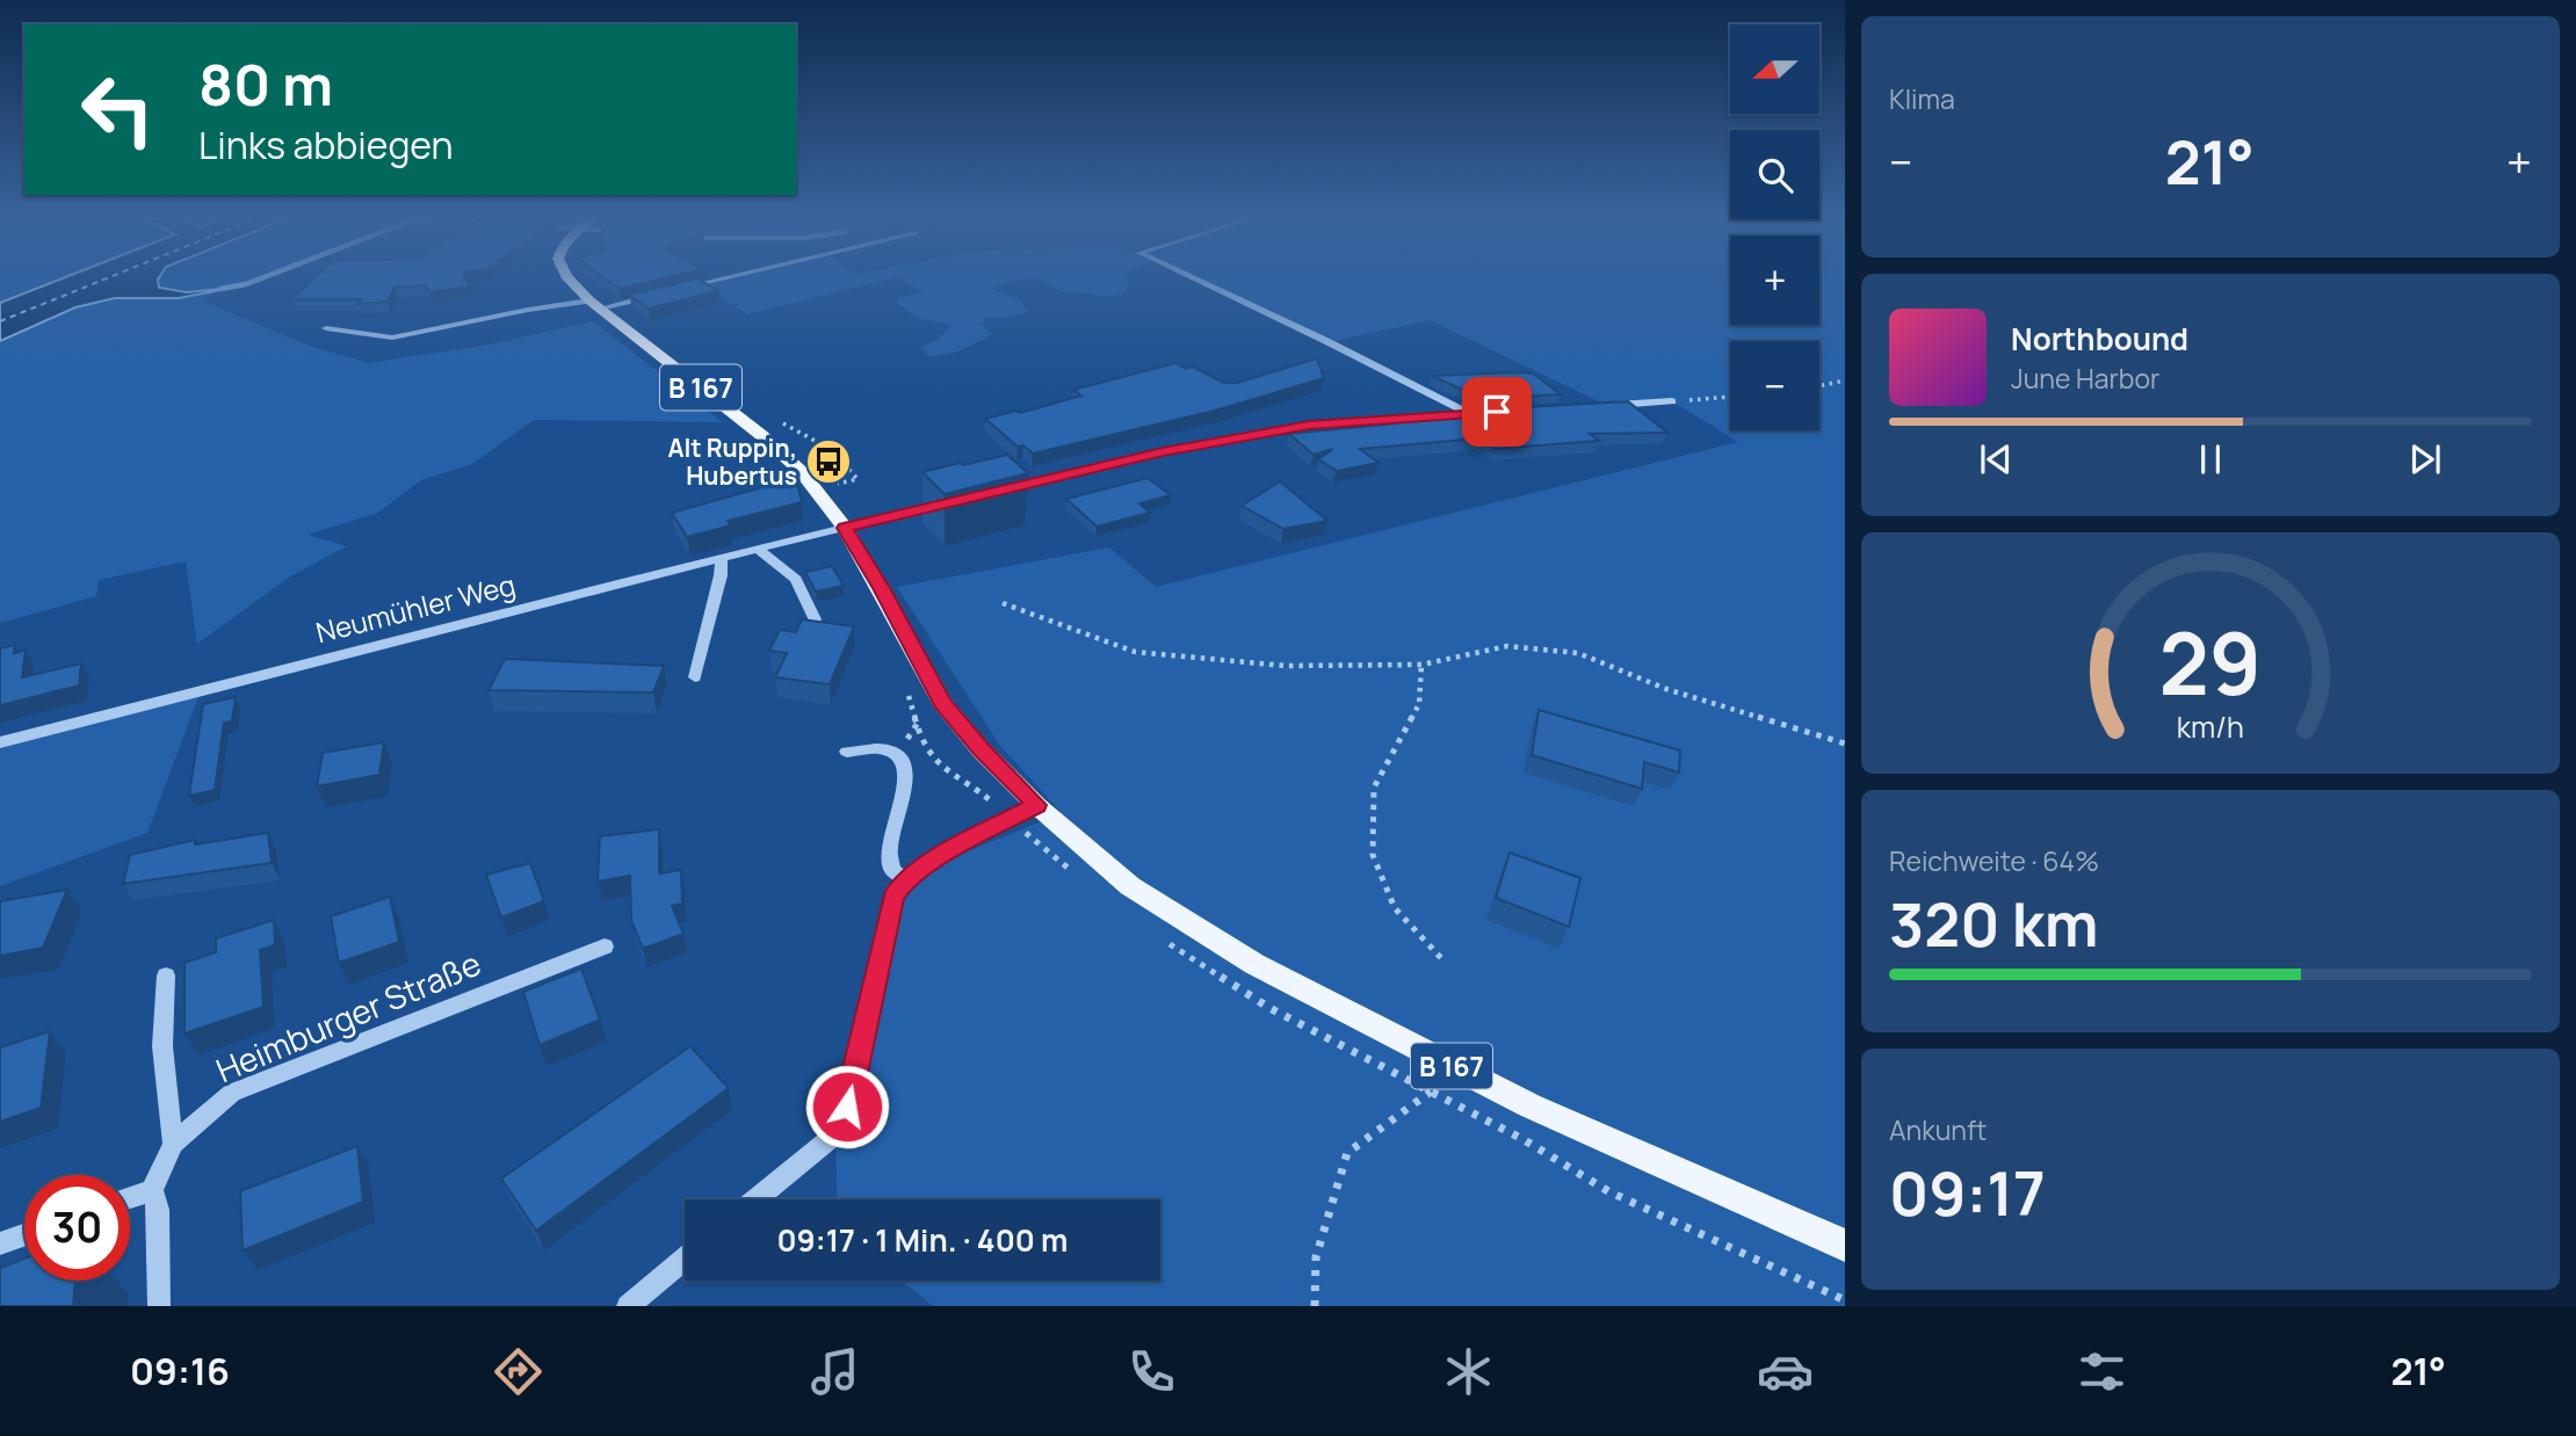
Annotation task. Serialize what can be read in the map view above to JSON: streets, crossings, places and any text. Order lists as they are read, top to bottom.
{
  "streets": {
    "main road": ["B 167"],
    "street": ["Neumühler Weg", "Heimburger Straße"]
  },
  "crossings": [
    ["B 167", "Neumühler Weg"]
  ],
  "places": {
    "bus stop": ["Alt Ruppin, Hubertus"]
  },
  "north": "left",
  "page": {
    "tile": [
      "Klima",
      ["Reichweite · 64%", "320 km"],
      ["Ankunft", "09:17"]
    ],
    "map_buttons": ["+", "−"],
    "turn": ["80 m", "Links abbiegen"],
    "heat": ["−", "21°", "+"],
    "song": ["Northbound", "June Harbor"],
    "limit": "30",
    "trip": "09:17 · 1 Min. · 400 m",
    "tabs": ["09:16", "21°"],
    "gauge": ["29", "km/h"]
  }
}
